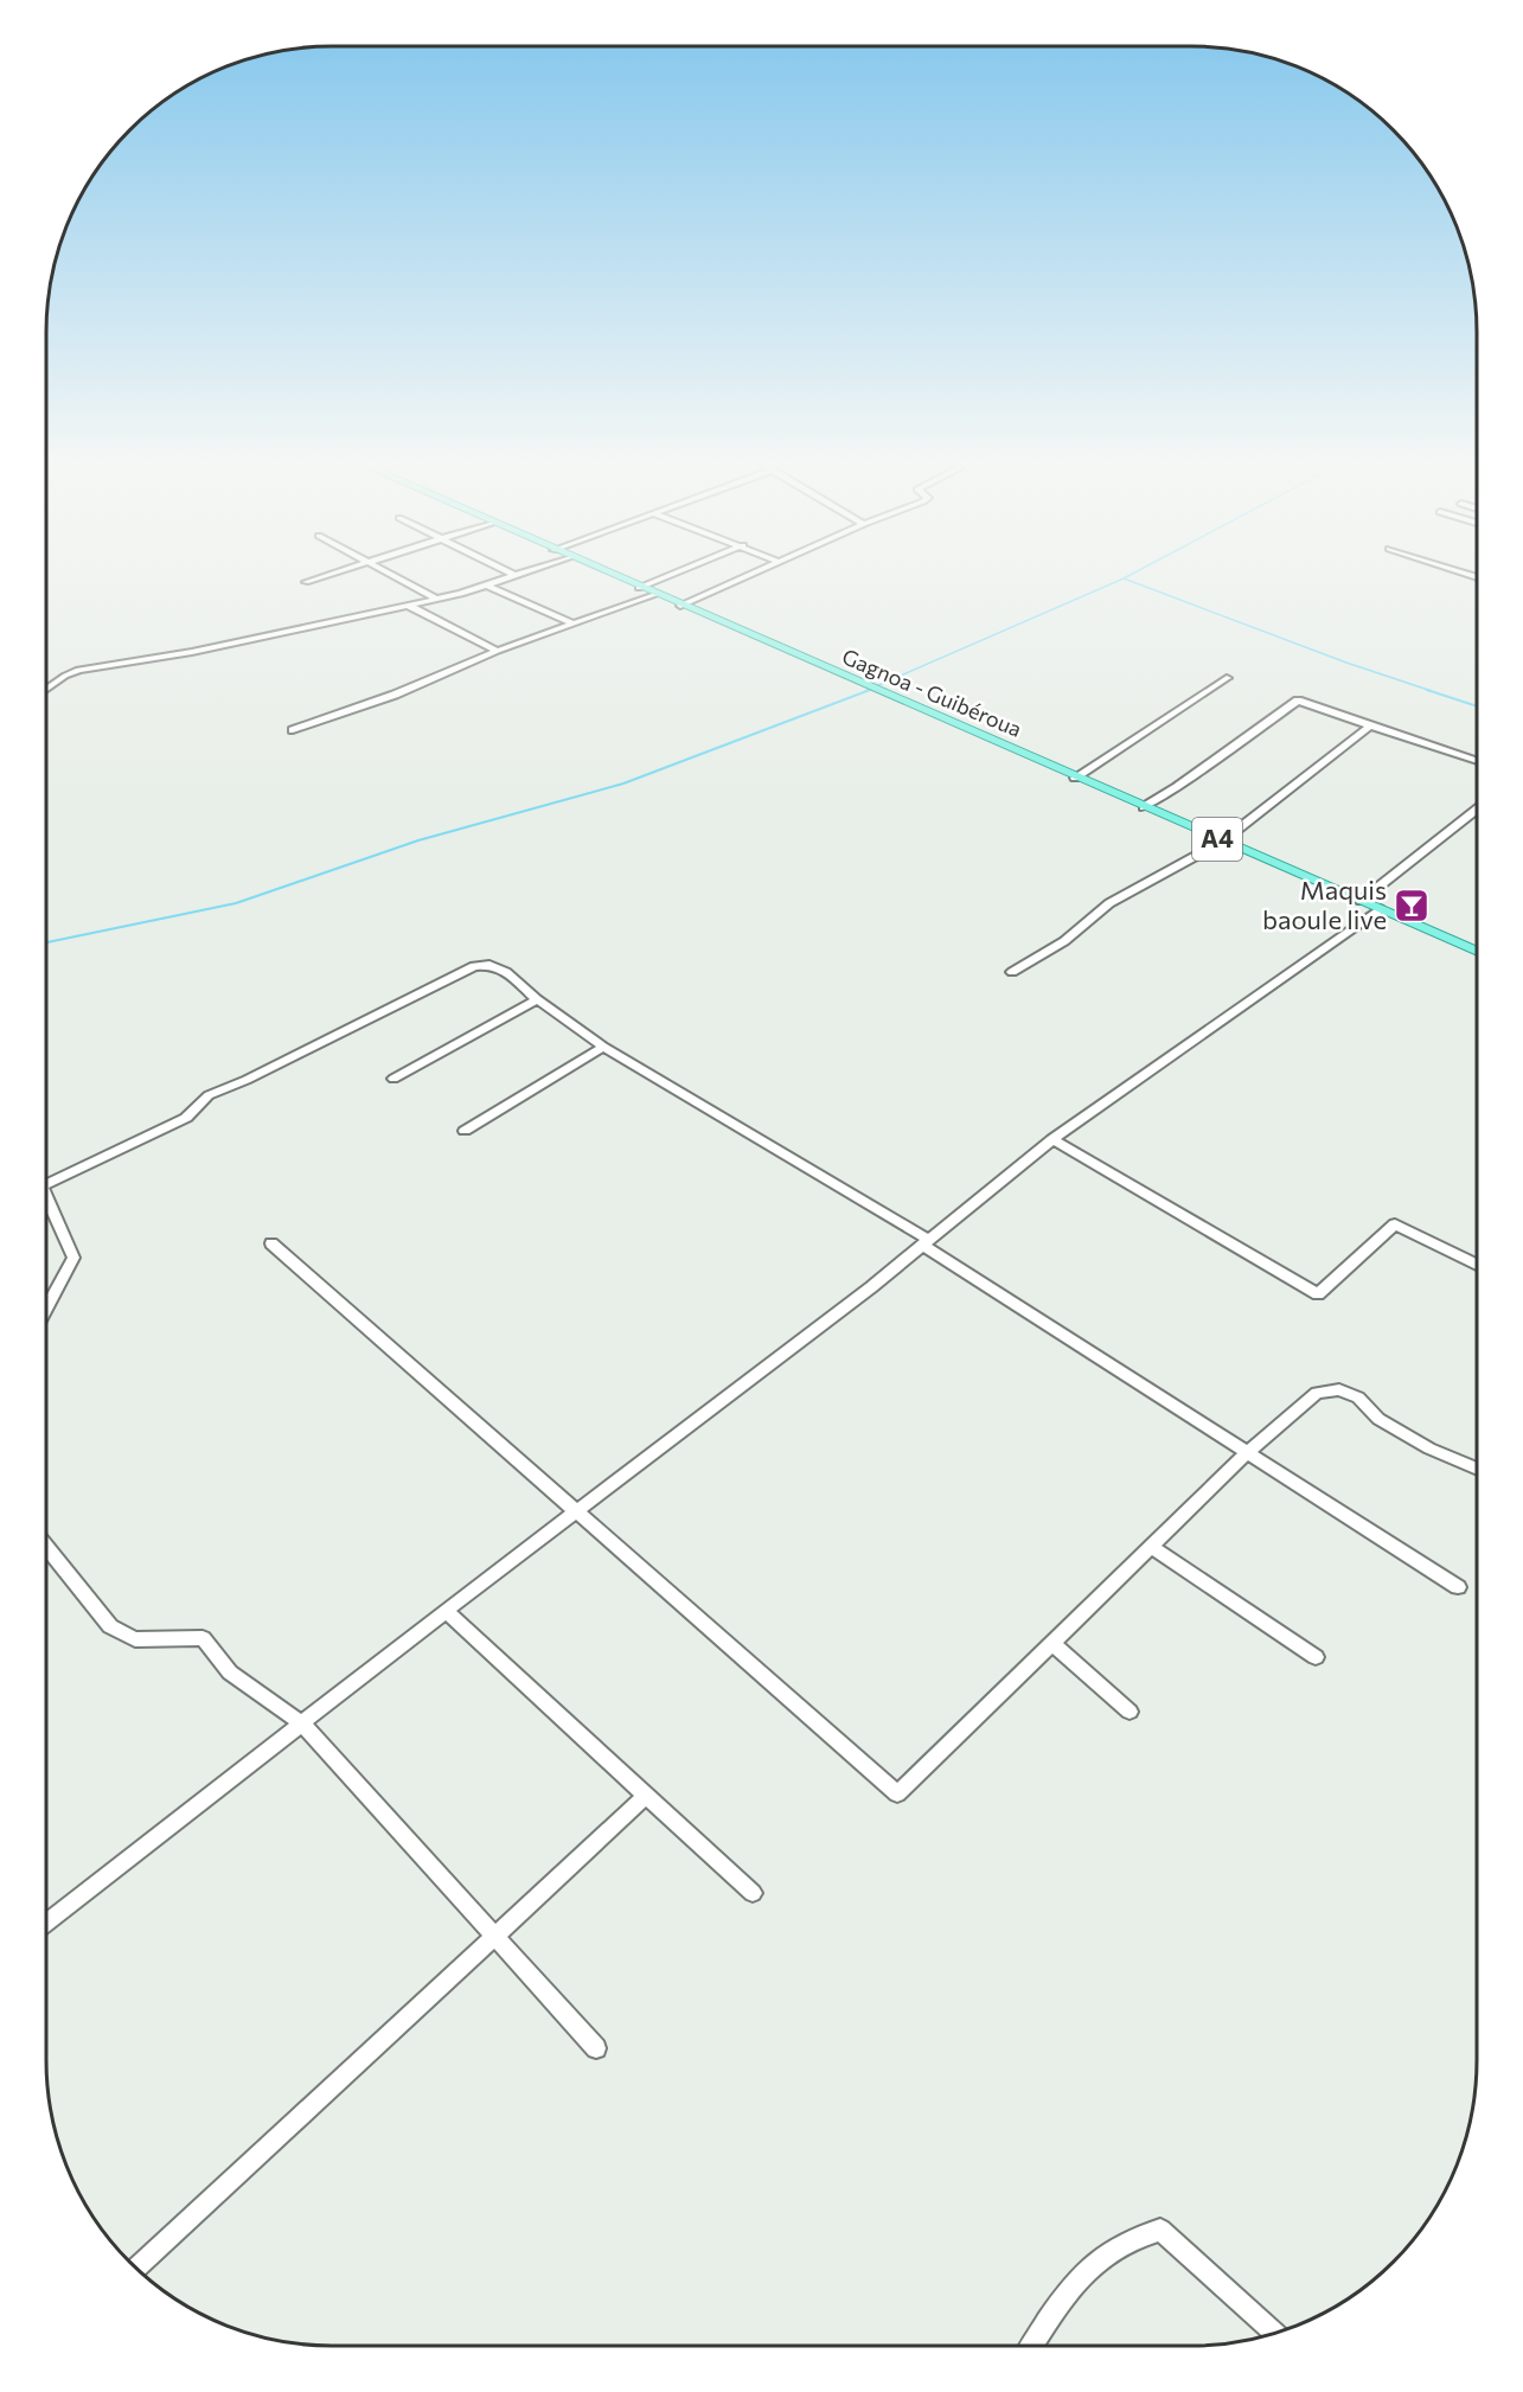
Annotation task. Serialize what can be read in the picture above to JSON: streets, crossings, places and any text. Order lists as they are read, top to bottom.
{
  "streets": {
    "main road": ["Gagnoa - Guibéroua", "A4"]
  },
  "places": {
    "bar": ["Maquis baoule live"]
  }
}
